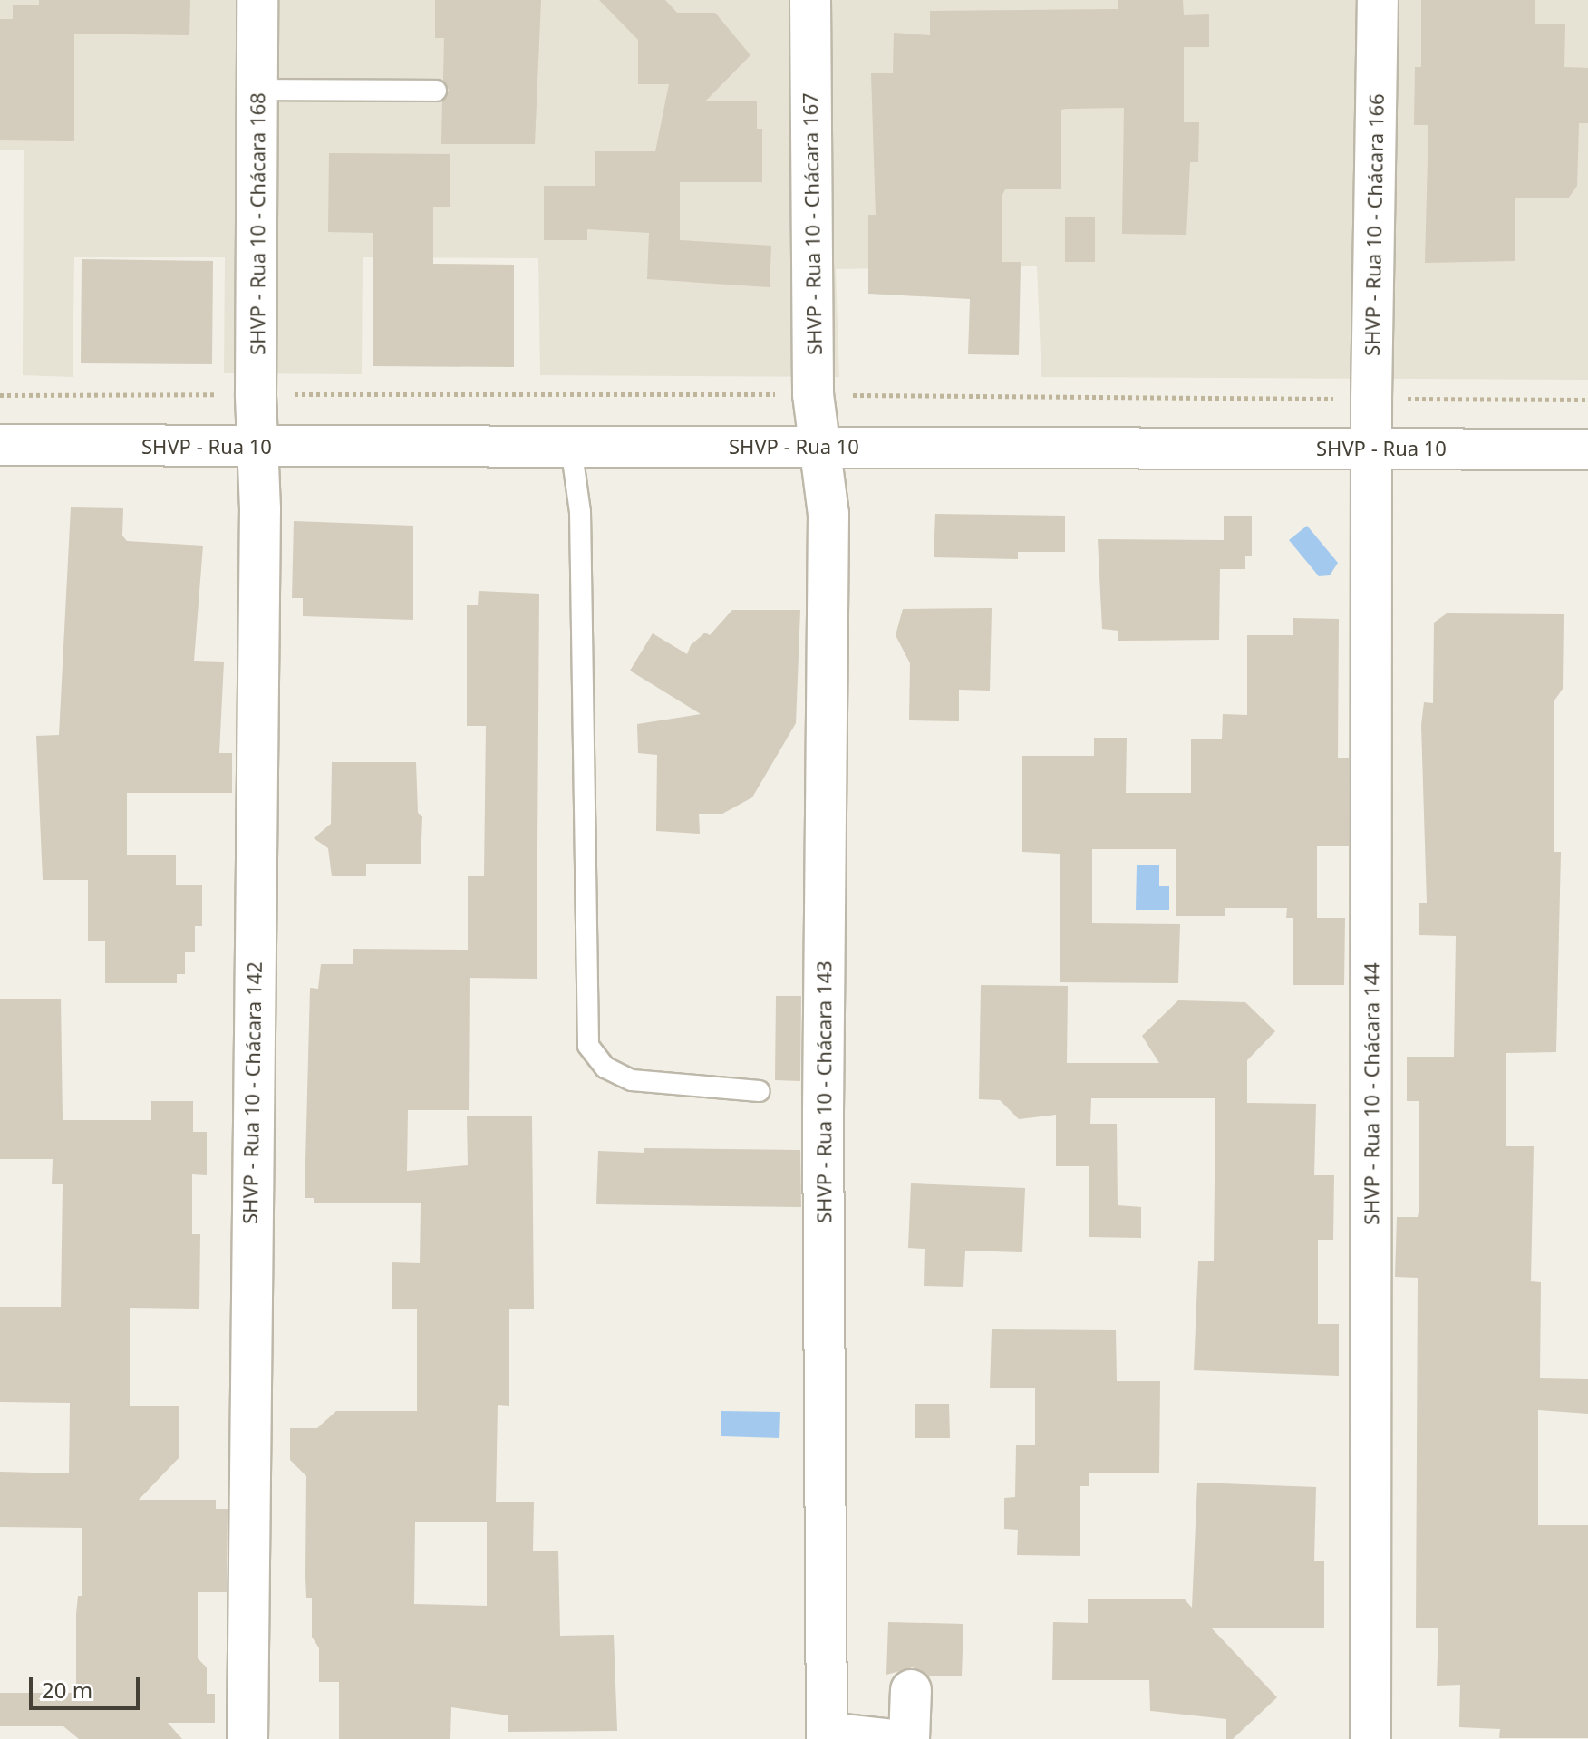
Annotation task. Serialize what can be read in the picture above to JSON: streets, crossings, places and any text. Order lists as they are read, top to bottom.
{
  "streets": {
    "street": [
      "SHVP - Rua 10 - Chácara 168",
      "SHVP - Rua 10 - Chácara 167",
      "SHVP - Rua 10 - Chácara 166",
      "SHVP - Rua 10",
      "SHVP - Rua 10 - Chácara 143",
      "SHVP - Rua 10 - Chácara 142",
      "SHVP - Rua 10 - Chácara 144"
    ]
  },
  "crossings": [
    ["SHVP - Rua 10 - Chácara 168", "SHVP - Rua 10"],
    ["SHVP - Rua 10 - Chácara 168", "SHVP - Rua 10 - Chácara 142"],
    ["SHVP - Rua 10 - Chácara 167", "SHVP - Rua 10"],
    ["SHVP - Rua 10 - Chácara 167", "SHVP - Rua 10 - Chácara 143"],
    ["SHVP - Rua 10 - Chácara 166", "SHVP - Rua 10"],
    ["SHVP - Rua 10 - Chácara 166", "SHVP - Rua 10 - Chácara 144"],
    ["SHVP - Rua 10", "SHVP - Rua 10 - Chácara 143"],
    ["SHVP - Rua 10", "SHVP - Rua 10 - Chácara 142"],
    ["SHVP - Rua 10", "SHVP - Rua 10 - Chácara 144"]
  ],
  "scale_bar": "20 m"
}
